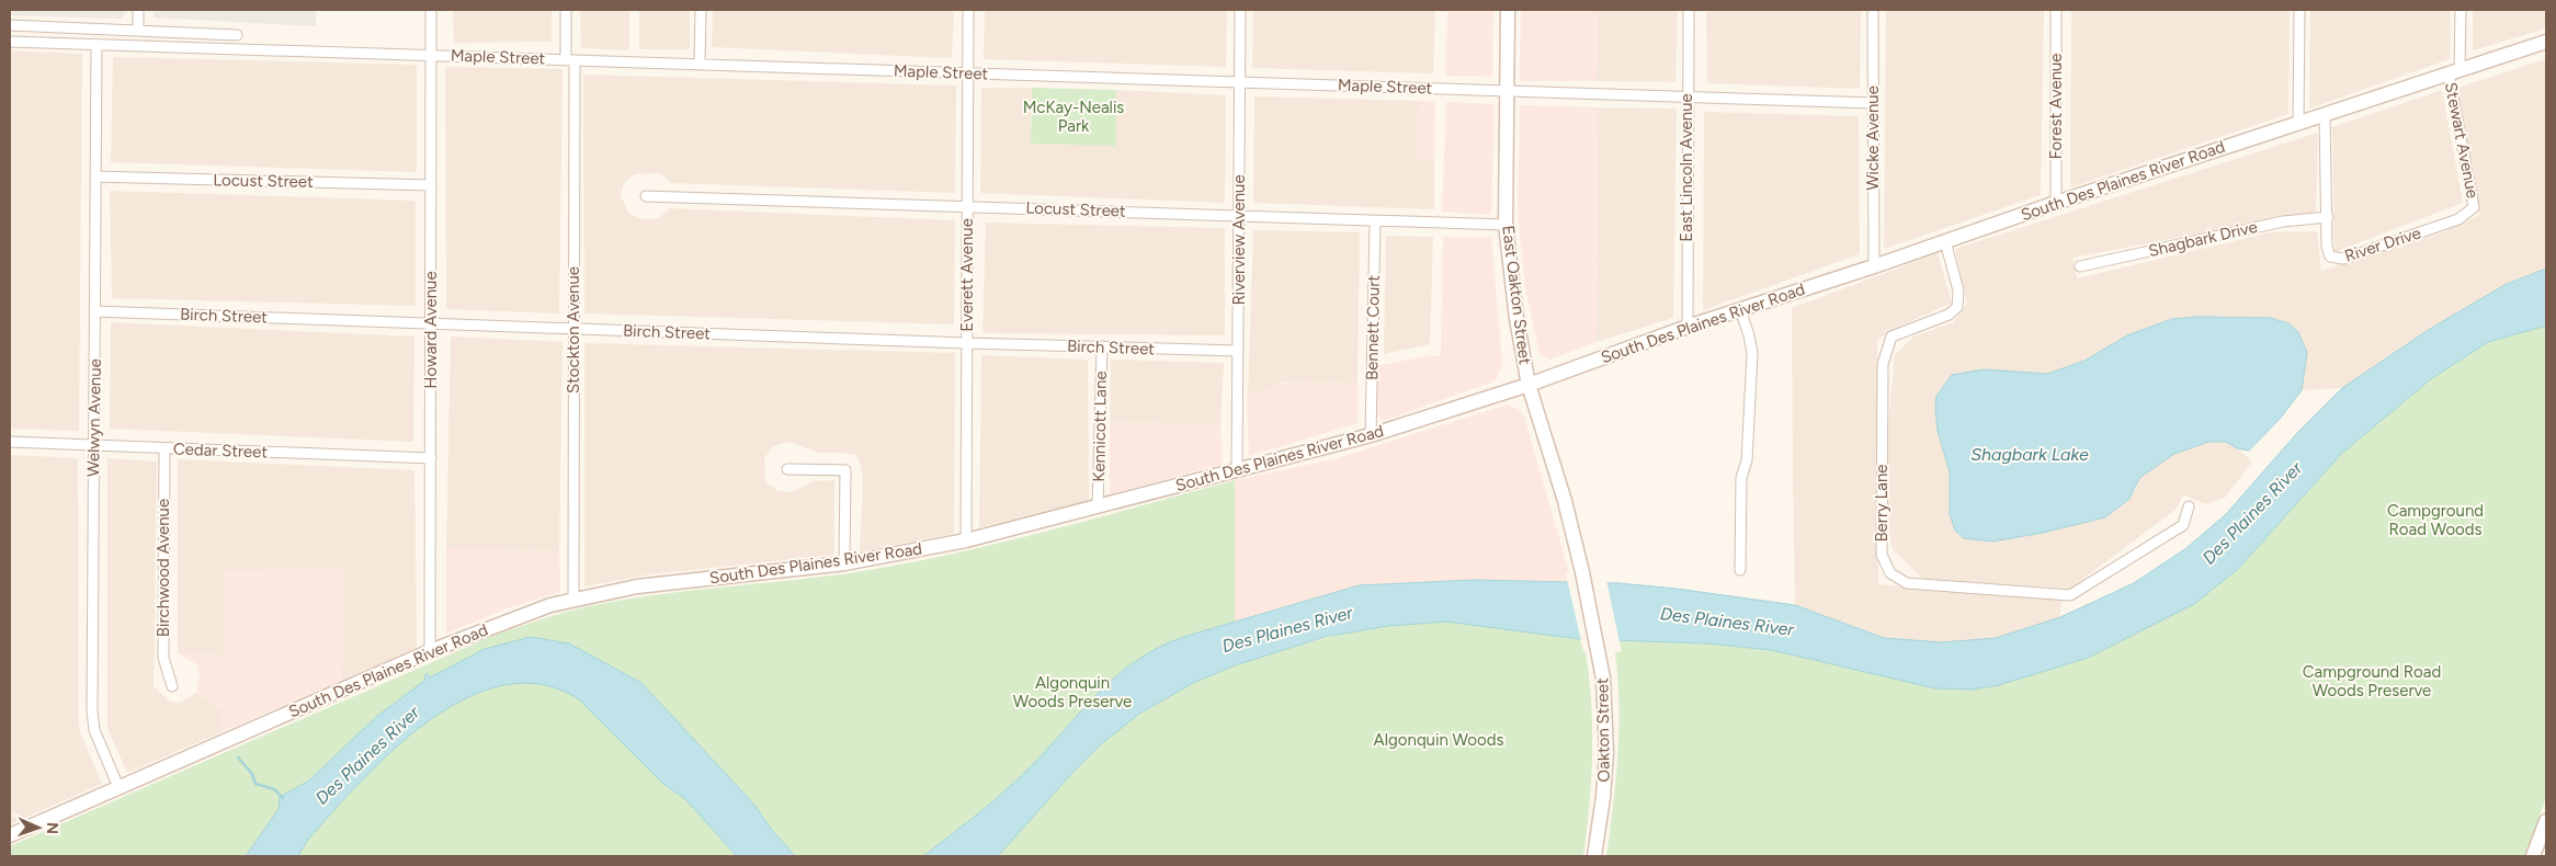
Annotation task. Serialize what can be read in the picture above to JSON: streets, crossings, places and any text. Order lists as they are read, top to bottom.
{
  "streets": {
    "main road": ["South Des Plaines River Road", "East Oakton Street", "Oakton Street"],
    "street": [
      "Maple Street",
      "Forest Avenue",
      "Wicke Avenue",
      "Stewart Avenue",
      "East Lincoln Avenue",
      "Locust Street",
      "Shagbark Drive",
      "Riverview Avenue",
      "River Drive",
      "Everett Avenue",
      "Birch Street",
      "Bennett Court",
      "Howard Avenue",
      "Stockton Avenue",
      "Welwyn Avenue",
      "Kennicott Lane",
      "Cedar Street",
      "Berry Lane",
      "Birchwood Avenue"
    ]
  },
  "crossings": [
    ["Maple Street", "Wicke Avenue"],
    ["Maple Street", "East Lincoln Avenue"],
    ["Maple Street", "Riverview Avenue"],
    ["Maple Street", "Everett Avenue"],
    ["Maple Street", "East Oakton Street"],
    ["Maple Street", "Howard Avenue"],
    ["Maple Street", "Stockton Avenue"],
    ["Maple Street", "Welwyn Avenue"],
    ["Forest Avenue", "South Des Plaines River Road"],
    ["Wicke Avenue", "South Des Plaines River Road"],
    ["Stewart Avenue", "South Des Plaines River Road"],
    ["Stewart Avenue", "River Drive"],
    ["East Lincoln Avenue", "South Des Plaines River Road"],
    ["Locust Street", "Riverview Avenue"],
    ["Locust Street", "Everett Avenue"],
    ["Locust Street", "East Oakton Street"],
    ["Locust Street", "Bennett Court"],
    ["Locust Street", "Howard Avenue"],
    ["Locust Street", "Welwyn Avenue"],
    ["South Des Plaines River Road", "Riverview Avenue"],
    ["South Des Plaines River Road", "River Drive"],
    ["South Des Plaines River Road", "Everett Avenue"],
    ["South Des Plaines River Road", "East Oakton Street"],
    ["South Des Plaines River Road", "Bennett Court"],
    ["South Des Plaines River Road", "Howard Avenue"],
    ["South Des Plaines River Road", "Stockton Avenue"],
    ["South Des Plaines River Road", "Welwyn Avenue"],
    ["South Des Plaines River Road", "Kennicott Lane"],
    ["South Des Plaines River Road", "Berry Lane"],
    ["Shagbark Drive", "River Drive"],
    ["Riverview Avenue", "Birch Street"],
    ["Everett Avenue", "Birch Street"],
    ["East Oakton Street", "Oakton Street"],
    ["Birch Street", "Howard Avenue"],
    ["Birch Street", "Stockton Avenue"],
    ["Birch Street", "Welwyn Avenue"],
    ["Birch Street", "Kennicott Lane"],
    ["Howard Avenue", "Cedar Street"],
    ["Welwyn Avenue", "Cedar Street"],
    ["Cedar Street", "Birchwood Avenue"]
  ],
  "water": ["Shagbark Lake", "Des Plaines River"],
  "parks": [
    "McKay-Nealis Park",
    "Campground Road Woods",
    "Campground Road Woods Preserve",
    "Algonquin Woods Preserve",
    "Algonquin Woods"
  ],
  "north": "right"
}
